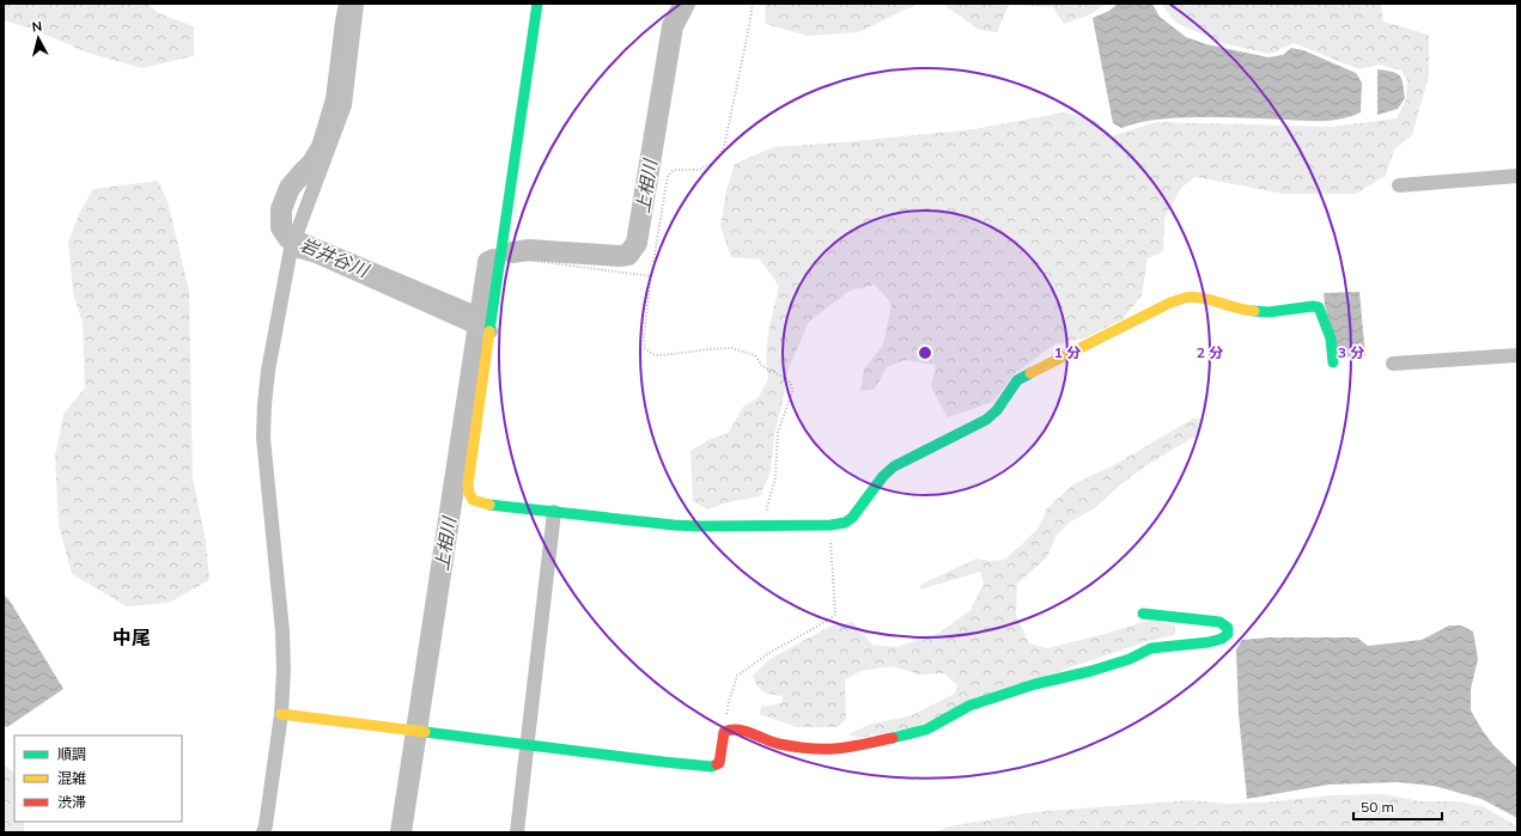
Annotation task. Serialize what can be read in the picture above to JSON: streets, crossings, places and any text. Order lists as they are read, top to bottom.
{
  "districts": ["中尾"],
  "water": ["上相川", "岩井谷川"],
  "legend": ["順調", "混雑", "渋滞"],
  "scale_bar": "50 m",
  "north": "top",
  "rings": ["1 分", "2 分", "3 分"]
}
